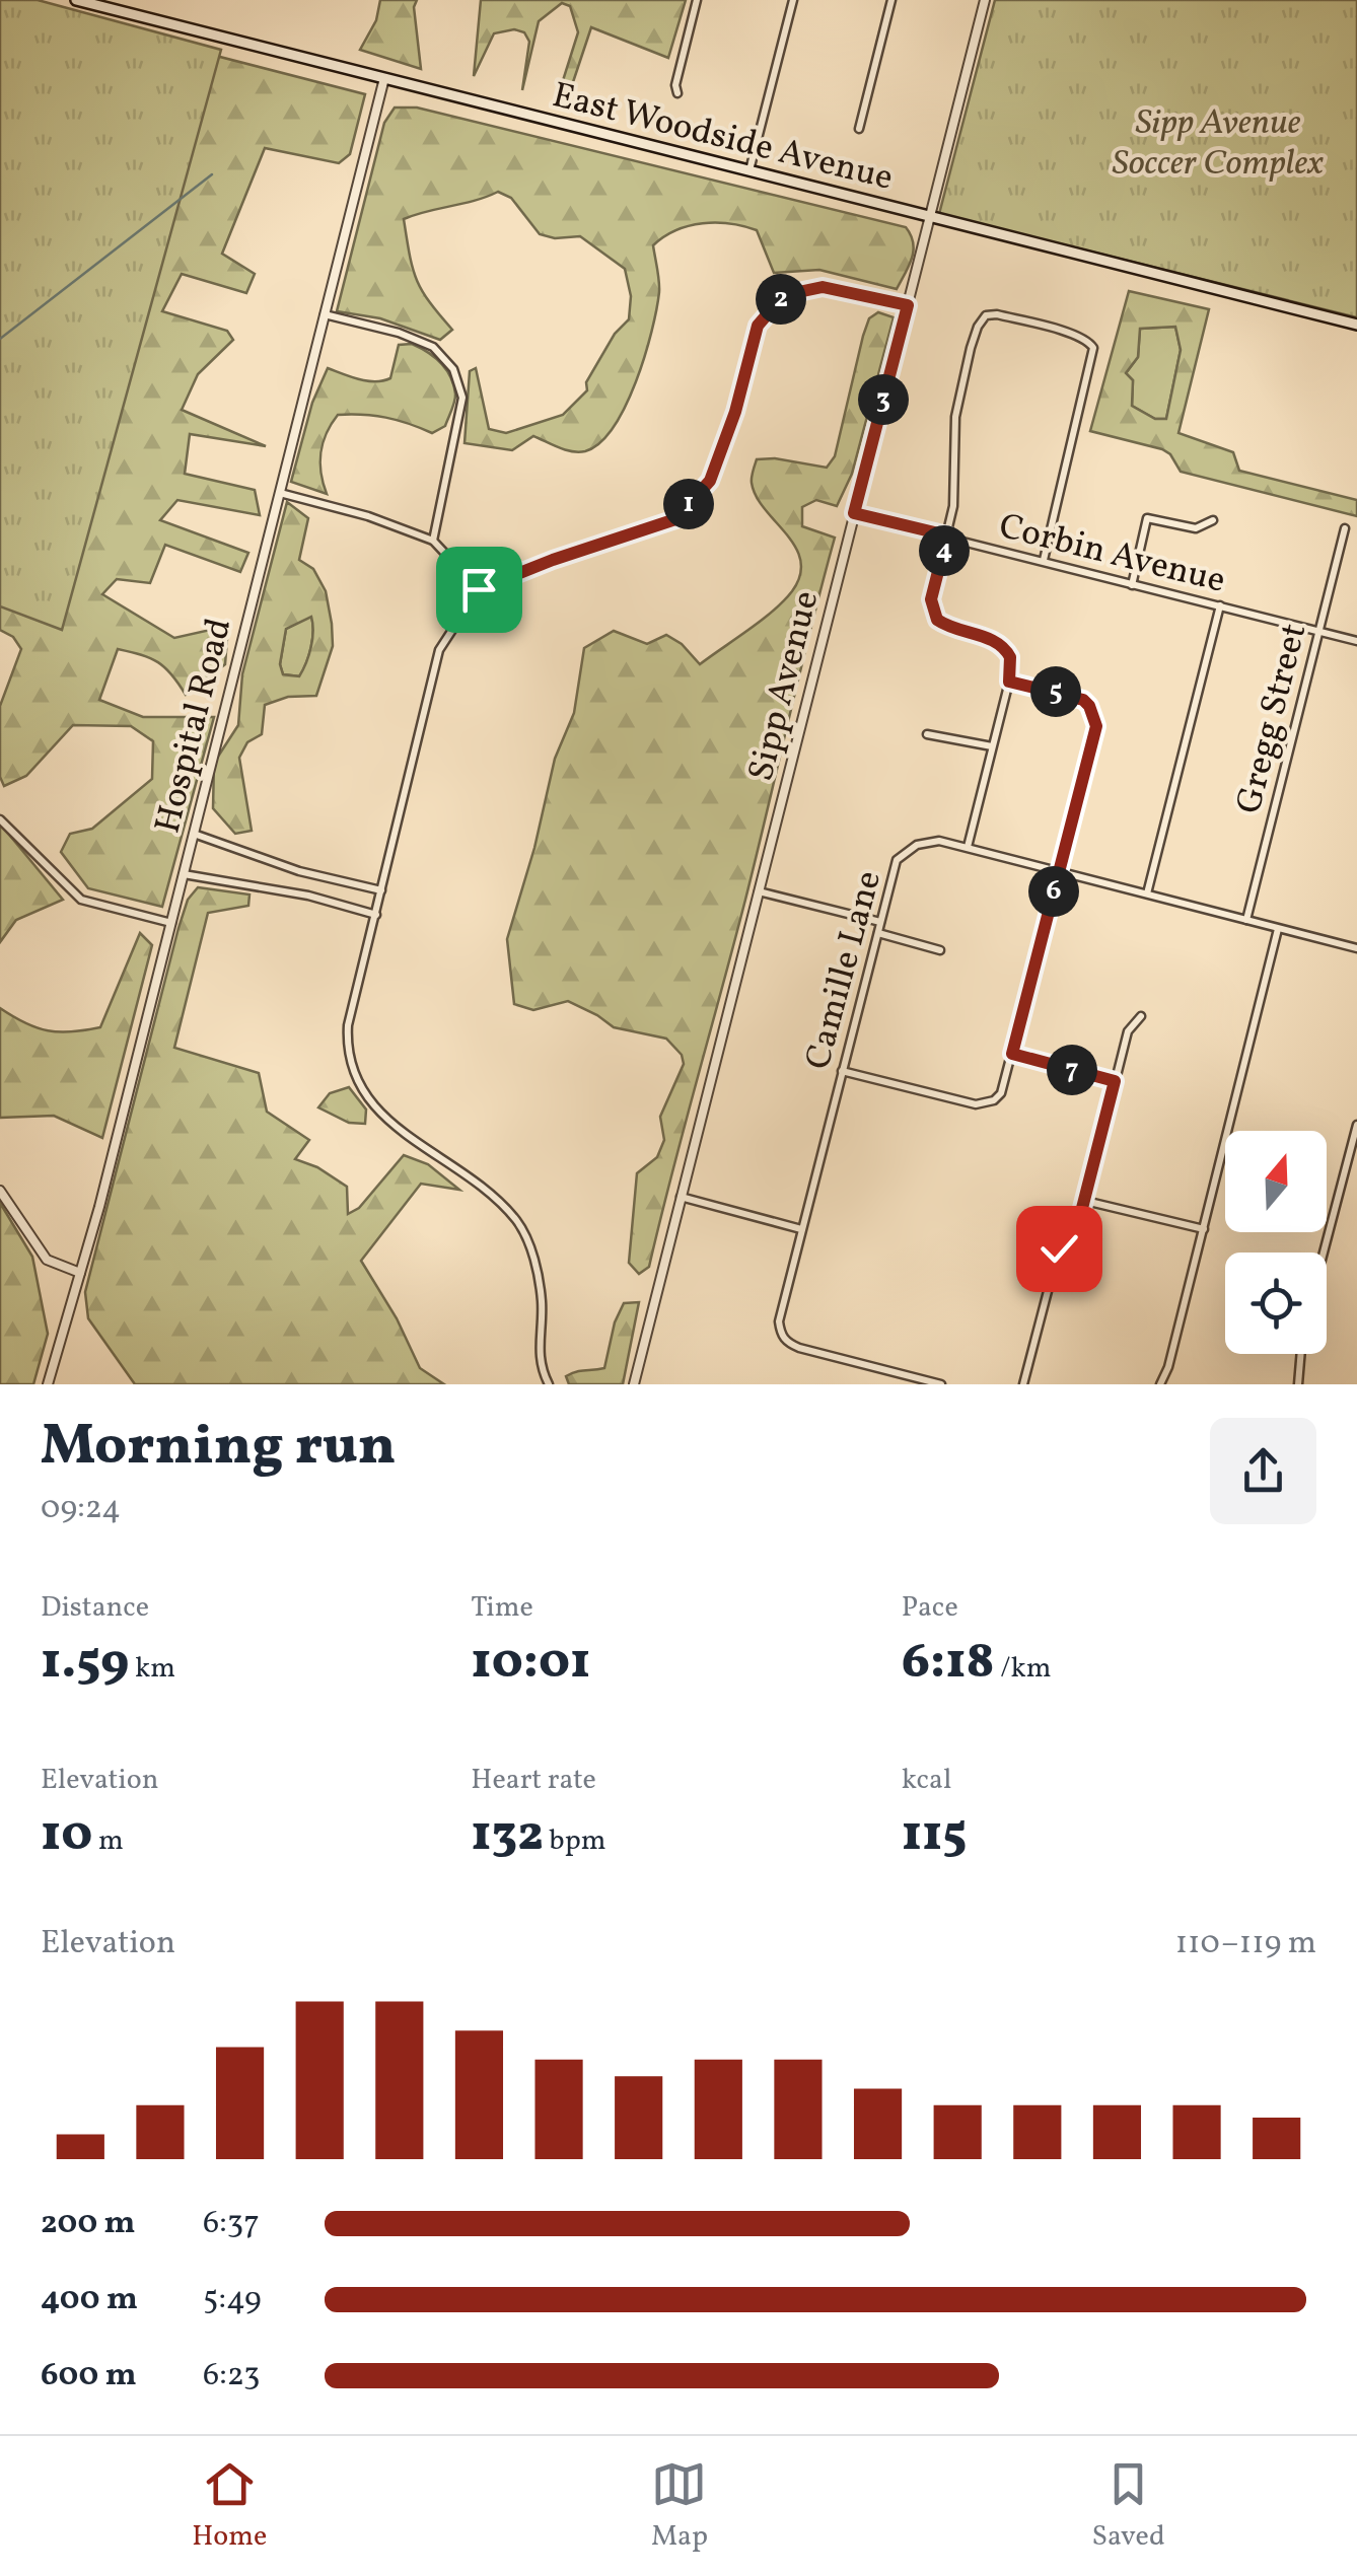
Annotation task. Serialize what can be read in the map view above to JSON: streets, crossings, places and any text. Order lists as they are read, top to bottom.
{
  "streets": {
    "main road": ["East Woodside Avenue"],
    "street": [
      "Corbin Avenue",
      "Sipp Avenue",
      "Gregg Street",
      "Hospital Road",
      "Camille Lane"
    ]
  },
  "crossings": [
    ["East Woodside Avenue", "Sipp Avenue"],
    ["East Woodside Avenue", "Hospital Road"],
    ["Corbin Avenue", "Sipp Avenue"],
    ["Corbin Avenue", "Gregg Street"],
    ["Gregg Street", "Camille Lane"]
  ],
  "parks": ["Sipp Avenue Soccer Complex"],
  "north": "top",
  "page": {
    "pins": [
      "2",
      "3",
      "1",
      "4",
      "5",
      "6",
      "7"
    ],
    "heading": ["Morning run", "09:24"],
    "stats": [
      ["Distance", "1.59 km"],
      ["Time", "10:01"],
      ["Pace", "6:18 /km"],
      ["Elevation", "10 m"],
      ["Heart rate", "132 bpm"],
      ["kcal", "115"]
    ],
    "chart": ["Elevation", "110–119 m"],
    "list": [
      {
        "name": "200 m",
        "note": "6:37"
      },
      {
        "name": "400 m",
        "note": "5:49"
      },
      {
        "name": "600 m",
        "note": "6:23"
      }
    ],
    "tabs": ["Home", "Map", "Saved"]
  }
}
